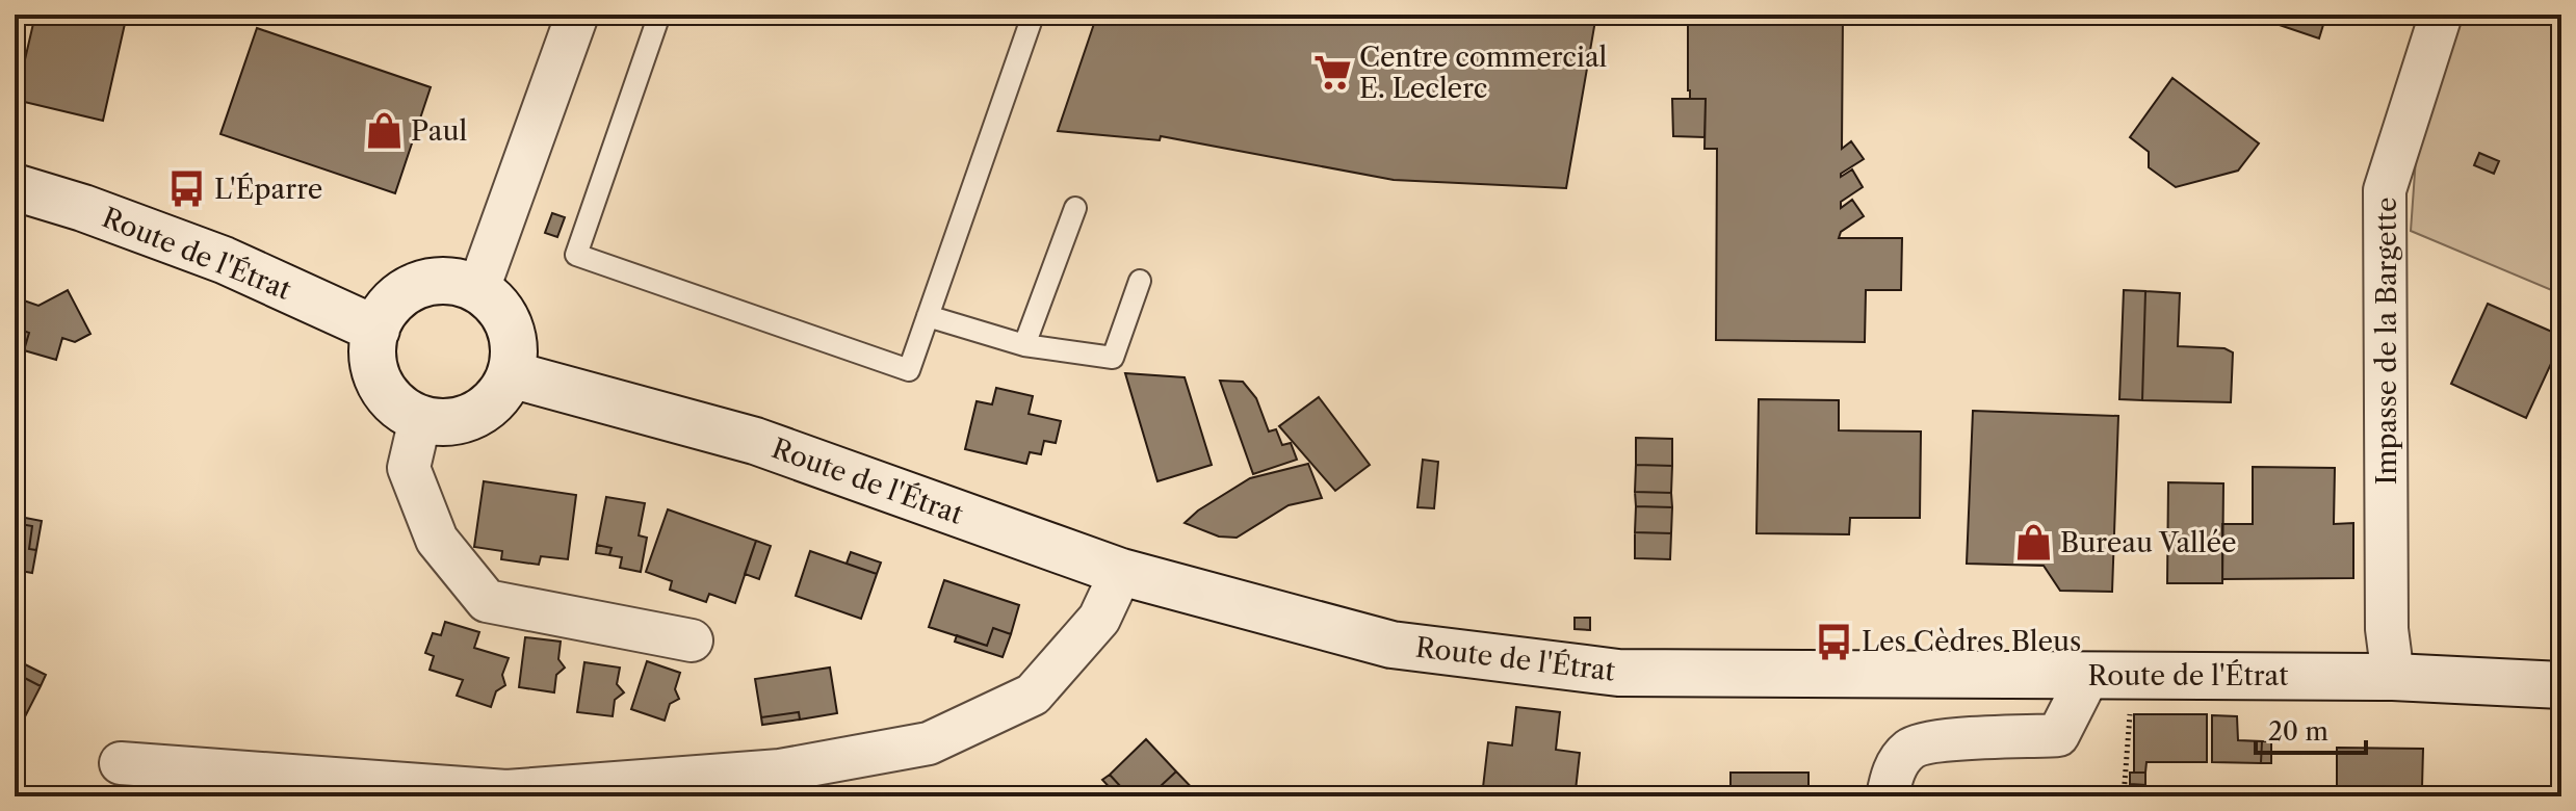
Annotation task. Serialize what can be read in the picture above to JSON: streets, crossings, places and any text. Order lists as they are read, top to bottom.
{
  "streets": {
    "main road": ["Route de l'Étrat"],
    "street": ["Impasse de la Bargette"]
  },
  "crossings": [
    ["Route de l'Étrat", "Impasse de la Bargette"]
  ],
  "places": {
    "supermarket": ["Centre commercial E. Leclerc"],
    "shop": ["Paul", "Bureau Vallée"],
    "bus stop": ["L'Éparre", "Les Cèdres Bleus"]
  },
  "scale_bar": "20 m"
}
